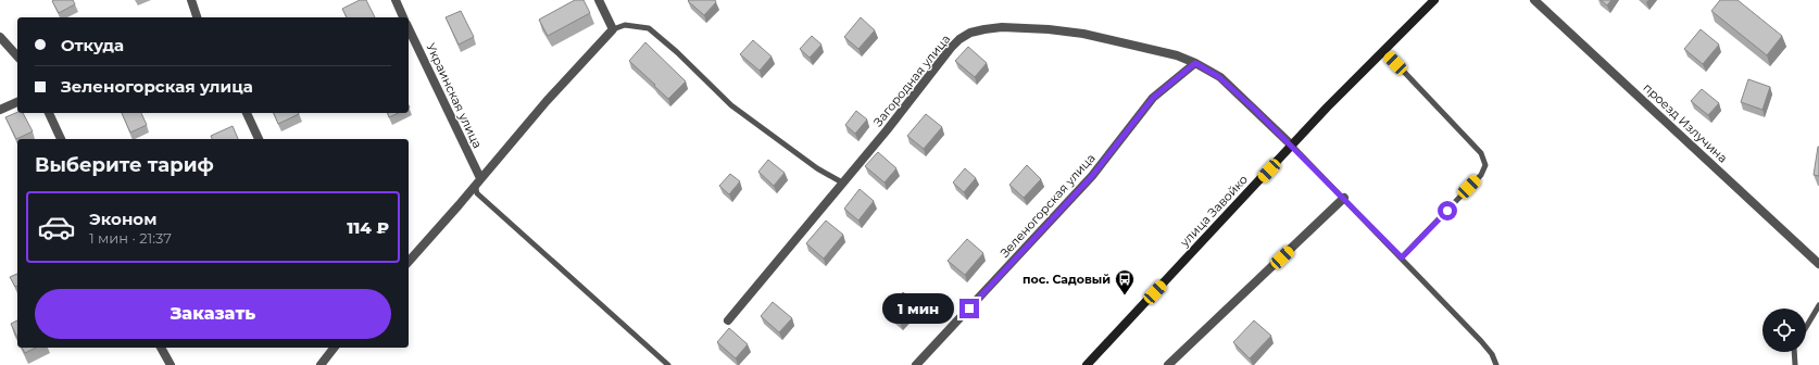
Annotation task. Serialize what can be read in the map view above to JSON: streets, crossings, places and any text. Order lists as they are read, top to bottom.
{
  "streets": {
    "main road": ["улица Завойко"],
    "street": [
      "Загородная улица",
      "Украинская улица",
      "проезд Излучина",
      "Зеленогорская улица"
    ]
  },
  "crossings": [
    ["Загородная улица", "Зеленогорская улица"],
    ["Загородная улица", "улица Завойко"]
  ],
  "places": {
    "bus stop": ["пос. Садовый"]
  },
  "page": {
    "banner": ["Откуда", "Зеленогорская улица"],
    "heading": "Выберите тариф",
    "list": [
      {
        "name": "Эконом",
        "note": "1 мин · 21:37",
        "value": "114 ₽"
      }
    ],
    "buttons": "Заказать",
    "bubble": "1 мин"
  }
}
